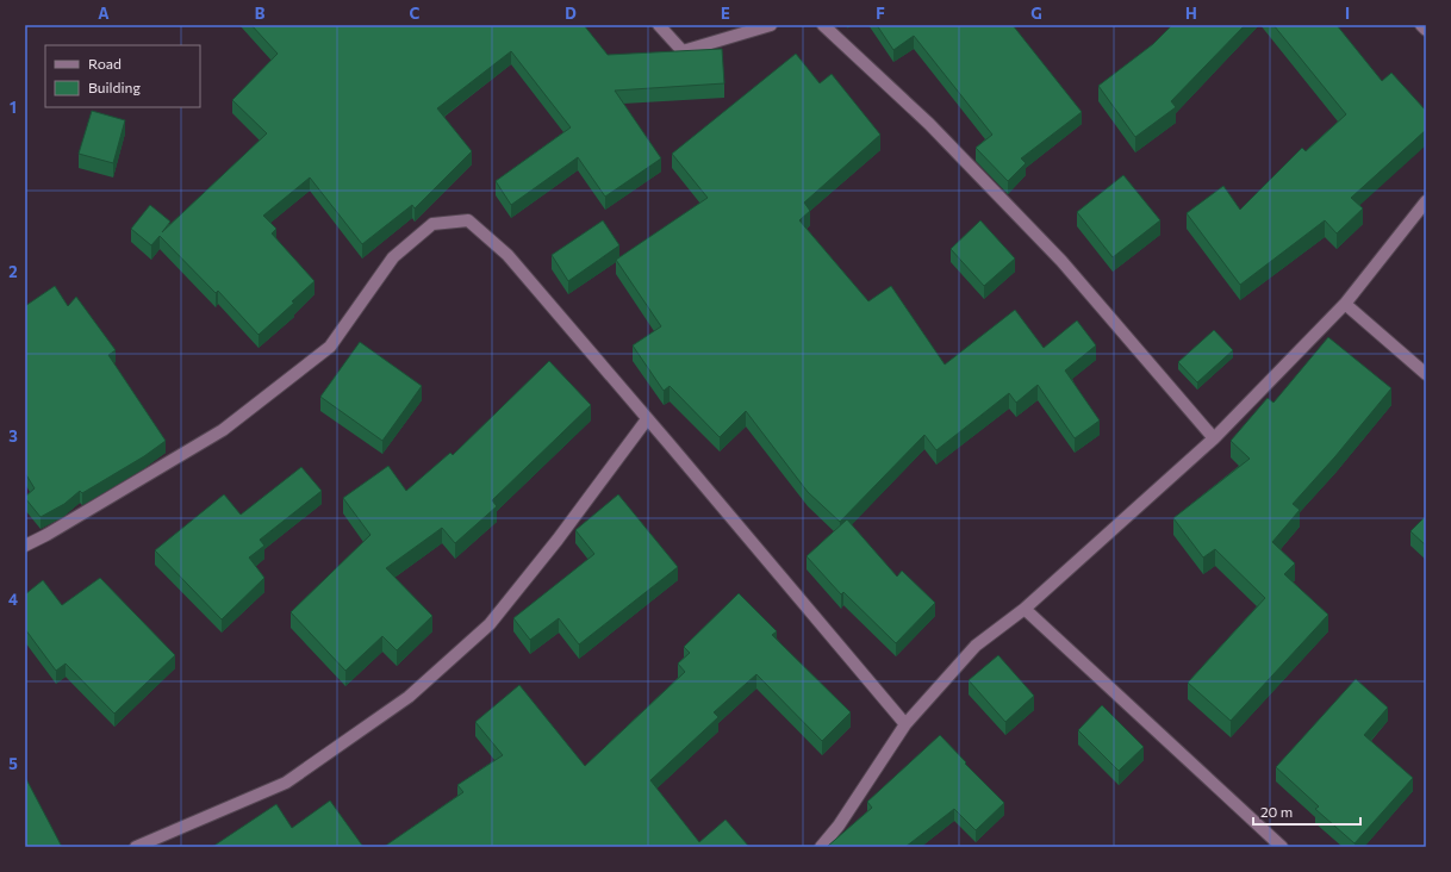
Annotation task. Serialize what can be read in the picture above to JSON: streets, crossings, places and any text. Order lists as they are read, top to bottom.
{
  "legend": ["Road", "Building"],
  "scale_bar": "20 m",
  "grid": {
    "columns": [
      "A",
      "B",
      "C",
      "D",
      "E",
      "F",
      "G",
      "H",
      "I"
    ],
    "rows": [
      "1",
      "2",
      "3",
      "4",
      "5"
    ]
  }
}
